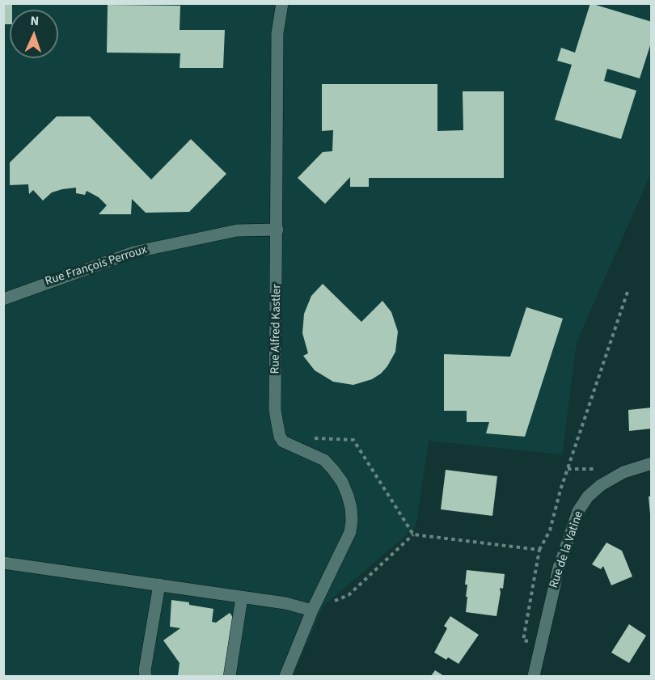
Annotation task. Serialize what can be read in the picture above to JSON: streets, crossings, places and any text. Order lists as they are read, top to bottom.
{
  "streets": {
    "street": ["Rue François Perroux", "Rue Alfred Kastler", "Rue de la Vatine"]
  },
  "crossings": [
    ["Rue François Perroux", "Rue Alfred Kastler"]
  ],
  "north": "top"
}
